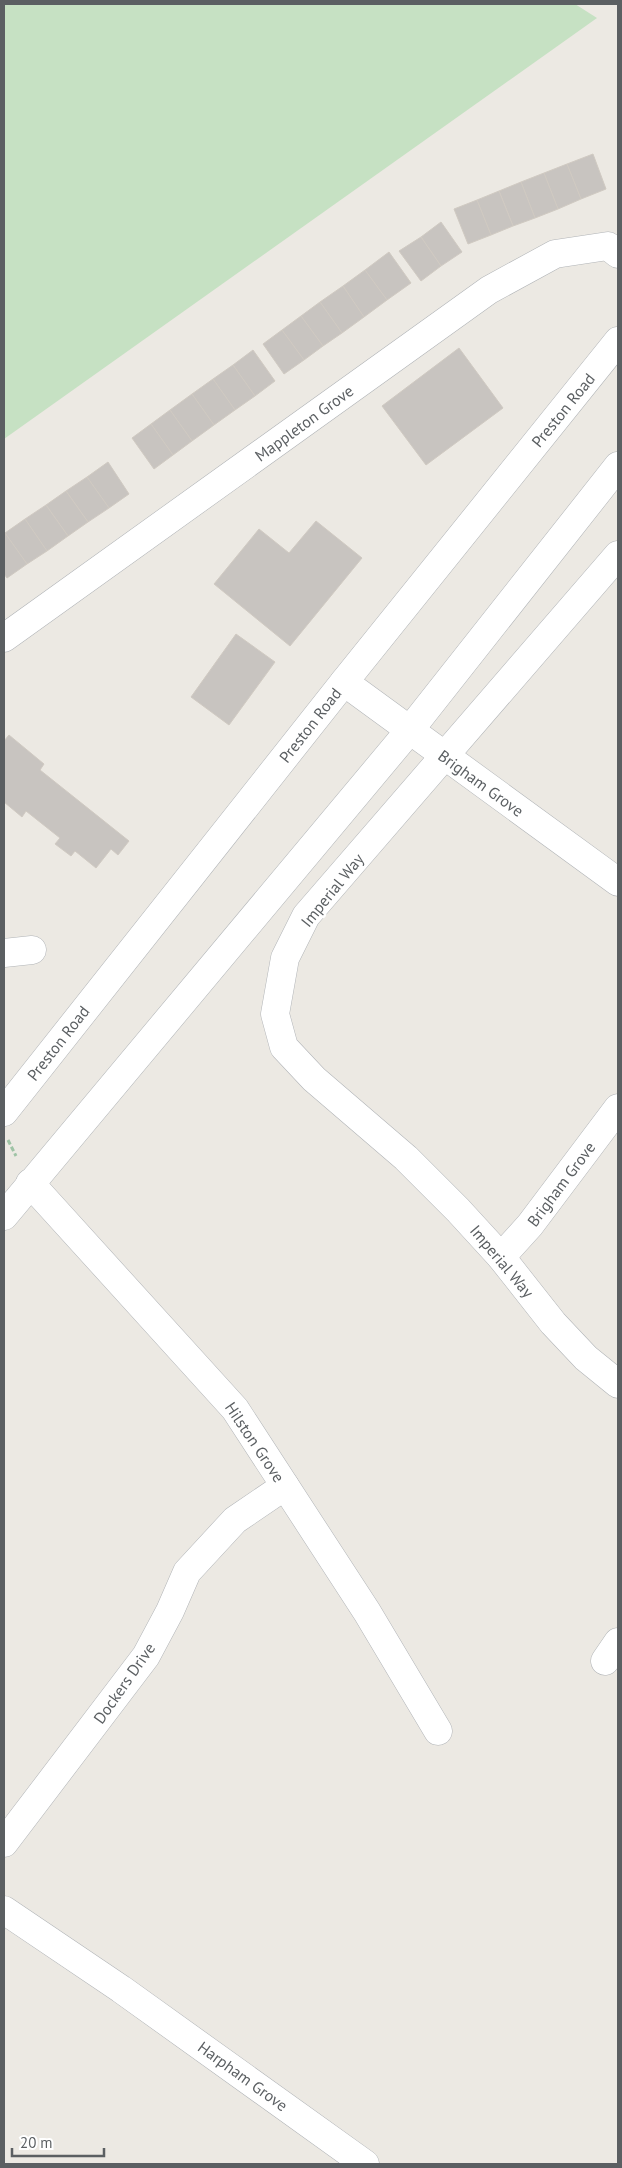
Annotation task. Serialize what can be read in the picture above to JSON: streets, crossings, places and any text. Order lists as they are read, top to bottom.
{
  "streets": {
    "street": [
      "Preston Road",
      "Mappleton Grove",
      "Brigham Grove",
      "Imperial Way",
      "Hilston Grove",
      "Dockers Drive",
      "Harpham Grove"
    ]
  },
  "crossings": [
    ["Preston Road", "Brigham Grove"],
    ["Brigham Grove", "Imperial Way"],
    ["Hilston Grove", "Dockers Drive"]
  ],
  "scale_bar": "20 m"
}
